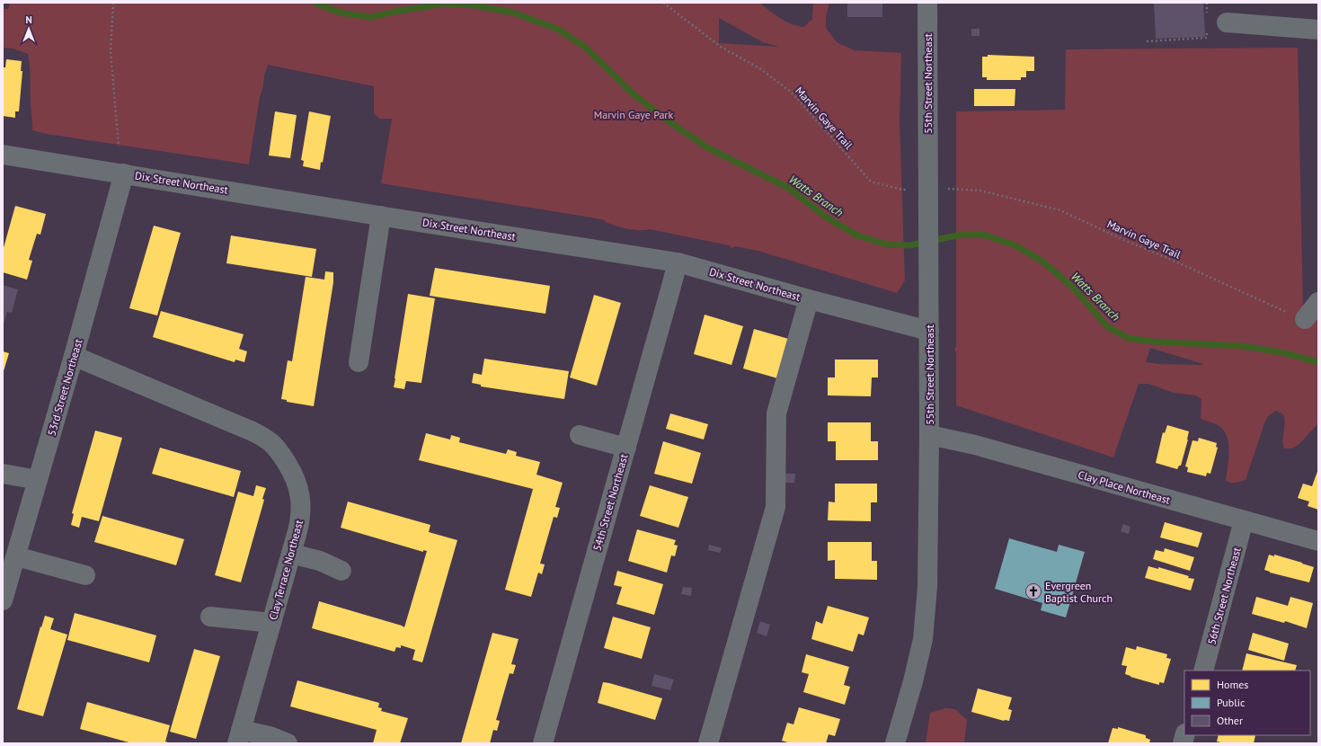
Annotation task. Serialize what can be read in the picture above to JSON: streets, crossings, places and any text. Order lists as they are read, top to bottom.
{
  "streets": {
    "street": [
      "55th Street Northeast",
      "Dix Street Northeast",
      "53rd Street Northeast",
      "Clay Place Northeast",
      "54th Street Northeast",
      "Clay Terrace Northeast",
      "56th Street Northeast"
    ],
    "path": ["Marvin Gaye Trail"]
  },
  "crossings": [
    ["55th Street Northeast", "Dix Street Northeast"],
    ["55th Street Northeast", "Clay Place Northeast"],
    ["Dix Street Northeast", "53rd Street Northeast"],
    ["Dix Street Northeast", "54th Street Northeast"],
    ["53rd Street Northeast", "Clay Terrace Northeast"],
    ["Clay Place Northeast", "56th Street Northeast"]
  ],
  "water": ["Watts Branch"],
  "parks": ["Marvin Gaye Park"],
  "places": {
    "church": ["Evergreen Baptist Church"]
  },
  "legend": ["Homes", "Public", "Other"],
  "north": "top"
}
